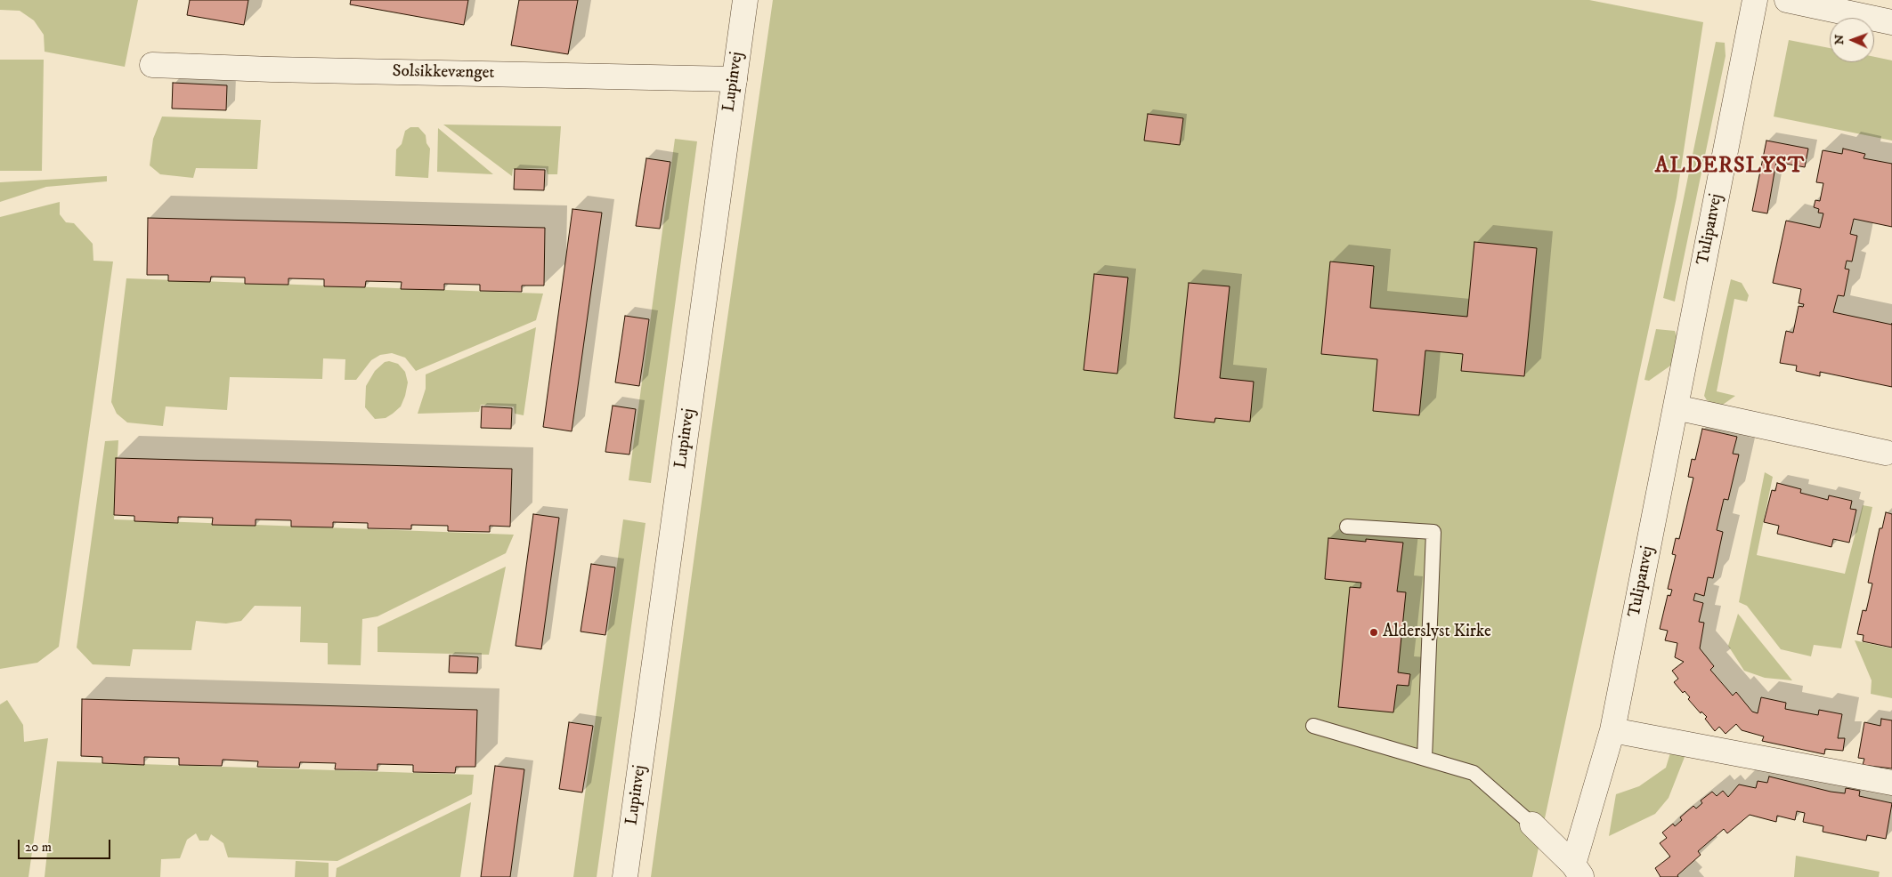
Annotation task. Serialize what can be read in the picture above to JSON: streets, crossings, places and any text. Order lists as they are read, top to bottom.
{
  "streets": {
    "street": ["Solsikkevænget", "Lupinvej", "Tulipanvej"]
  },
  "crossings": [
    ["Solsikkevænget", "Lupinvej"]
  ],
  "districts": ["ALDERSLYST"],
  "places": ["Alderslyst Kirke"],
  "scale_bar": "20 m",
  "north": "left"
}
